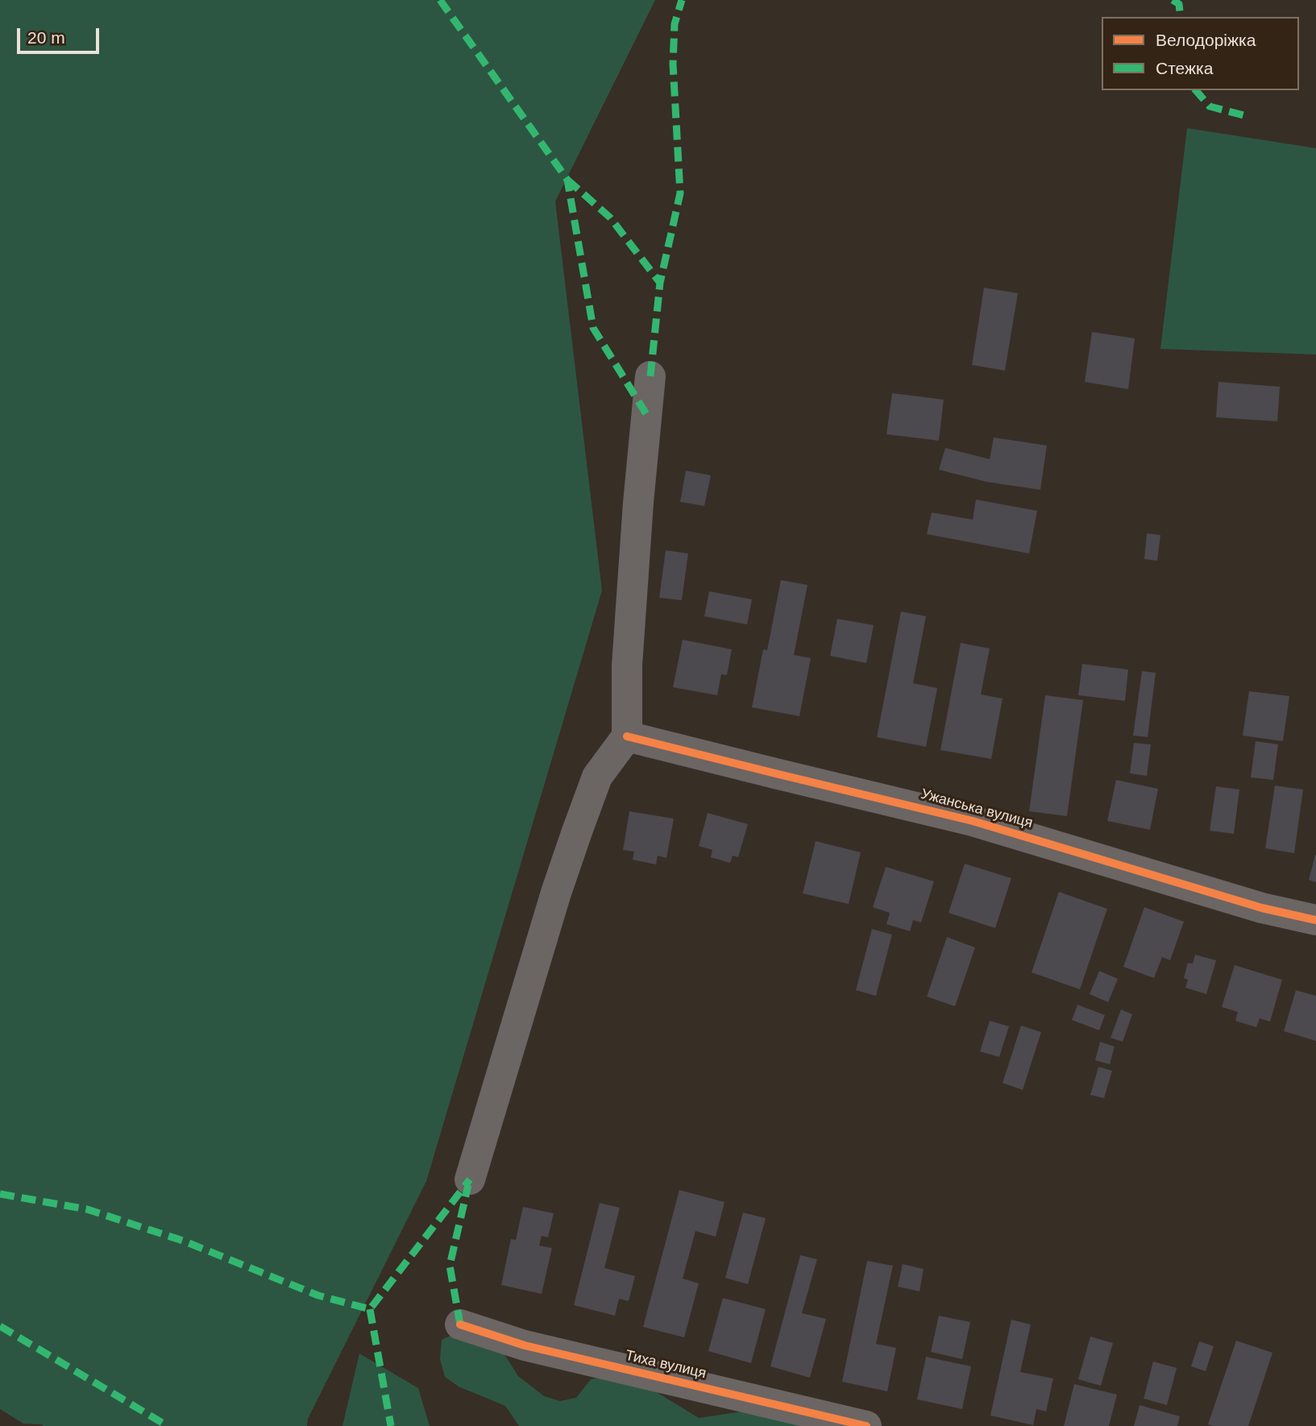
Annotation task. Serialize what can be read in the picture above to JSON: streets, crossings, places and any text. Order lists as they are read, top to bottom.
{
  "streets": {
    "street": ["Ужанська вулиця", "Тиха вулиця"]
  },
  "legend": ["Велодоріжка", "Стежка"],
  "scale_bar": "20 m"
}
